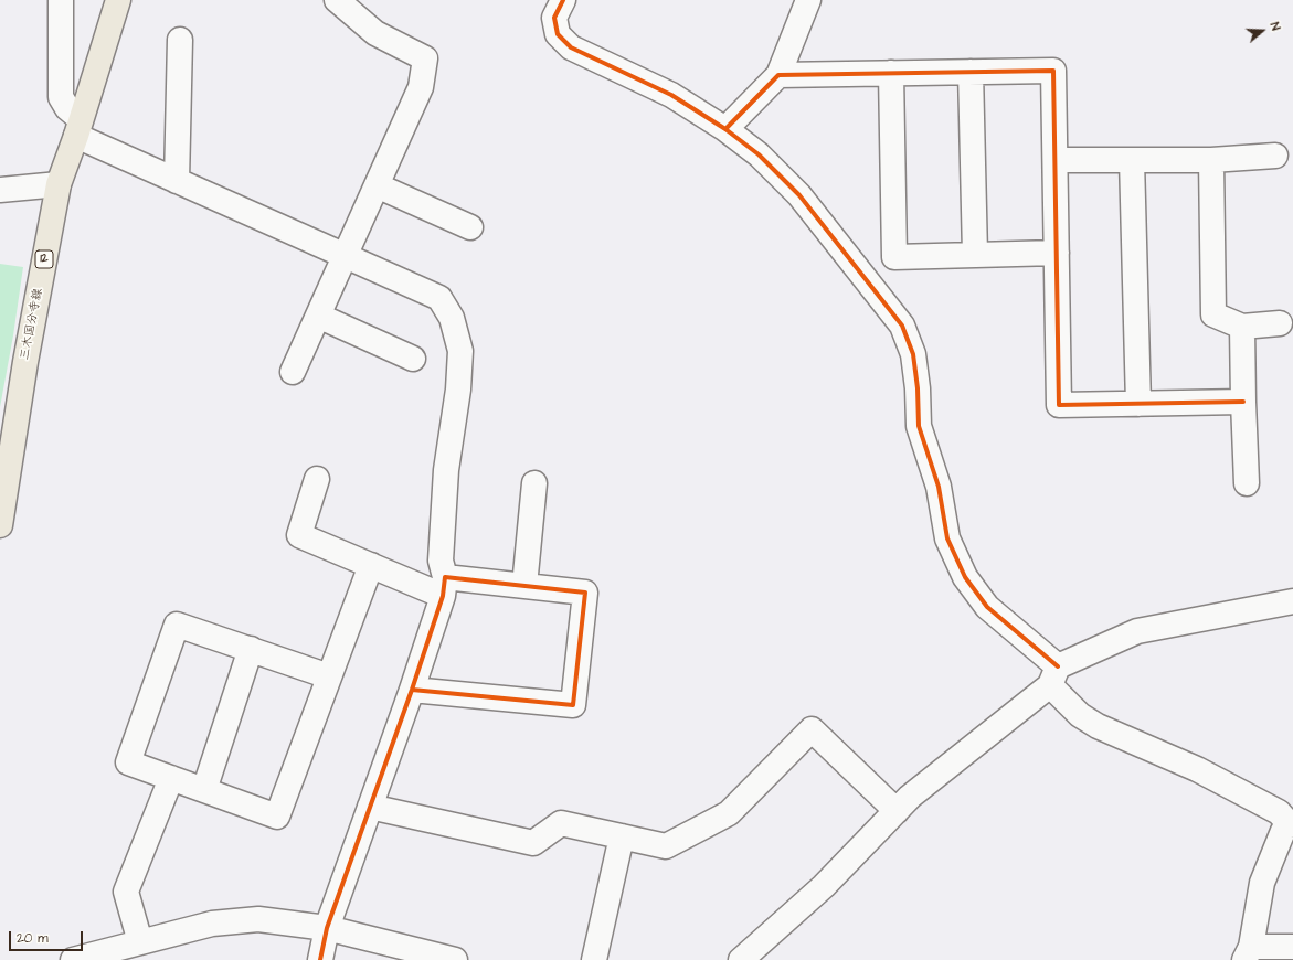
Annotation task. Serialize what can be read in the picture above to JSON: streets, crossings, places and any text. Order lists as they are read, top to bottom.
{
  "streets": {
    "main road": ["12", "三木国分寺線"]
  },
  "scale_bar": "20 m",
  "north": "right"
}
